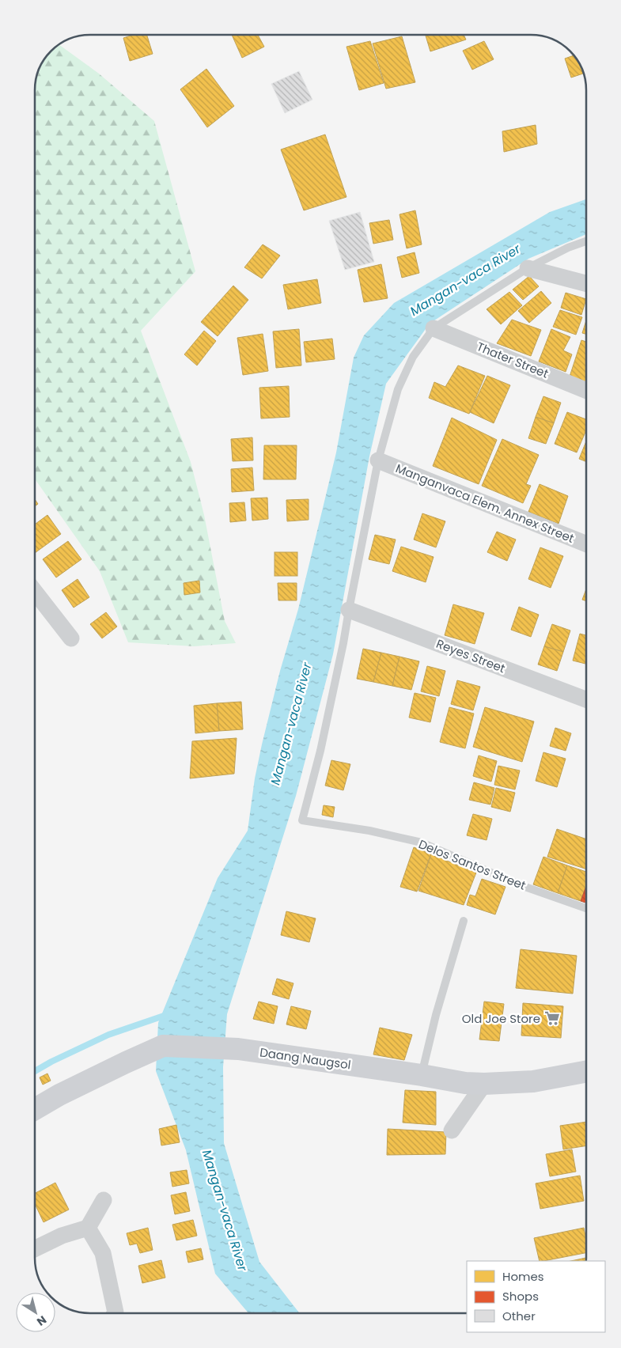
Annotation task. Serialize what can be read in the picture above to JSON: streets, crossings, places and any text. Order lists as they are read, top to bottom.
{
  "streets": {
    "main road": ["Daang Naugsol"],
    "street": ["Thater Street", "Manganvaca Elem. Annex Street", "Reyes Street"],
    "lane": ["Delos Santos Street"]
  },
  "crossings": [
    ["Reyes Street", "Delos Santos Street"]
  ],
  "water": ["Mangan-vaca River"],
  "places": {
    "supermarket": ["Old Joe Store"]
  },
  "legend": ["Homes", "Shops", "Other"],
  "north": "bottom right"
}
